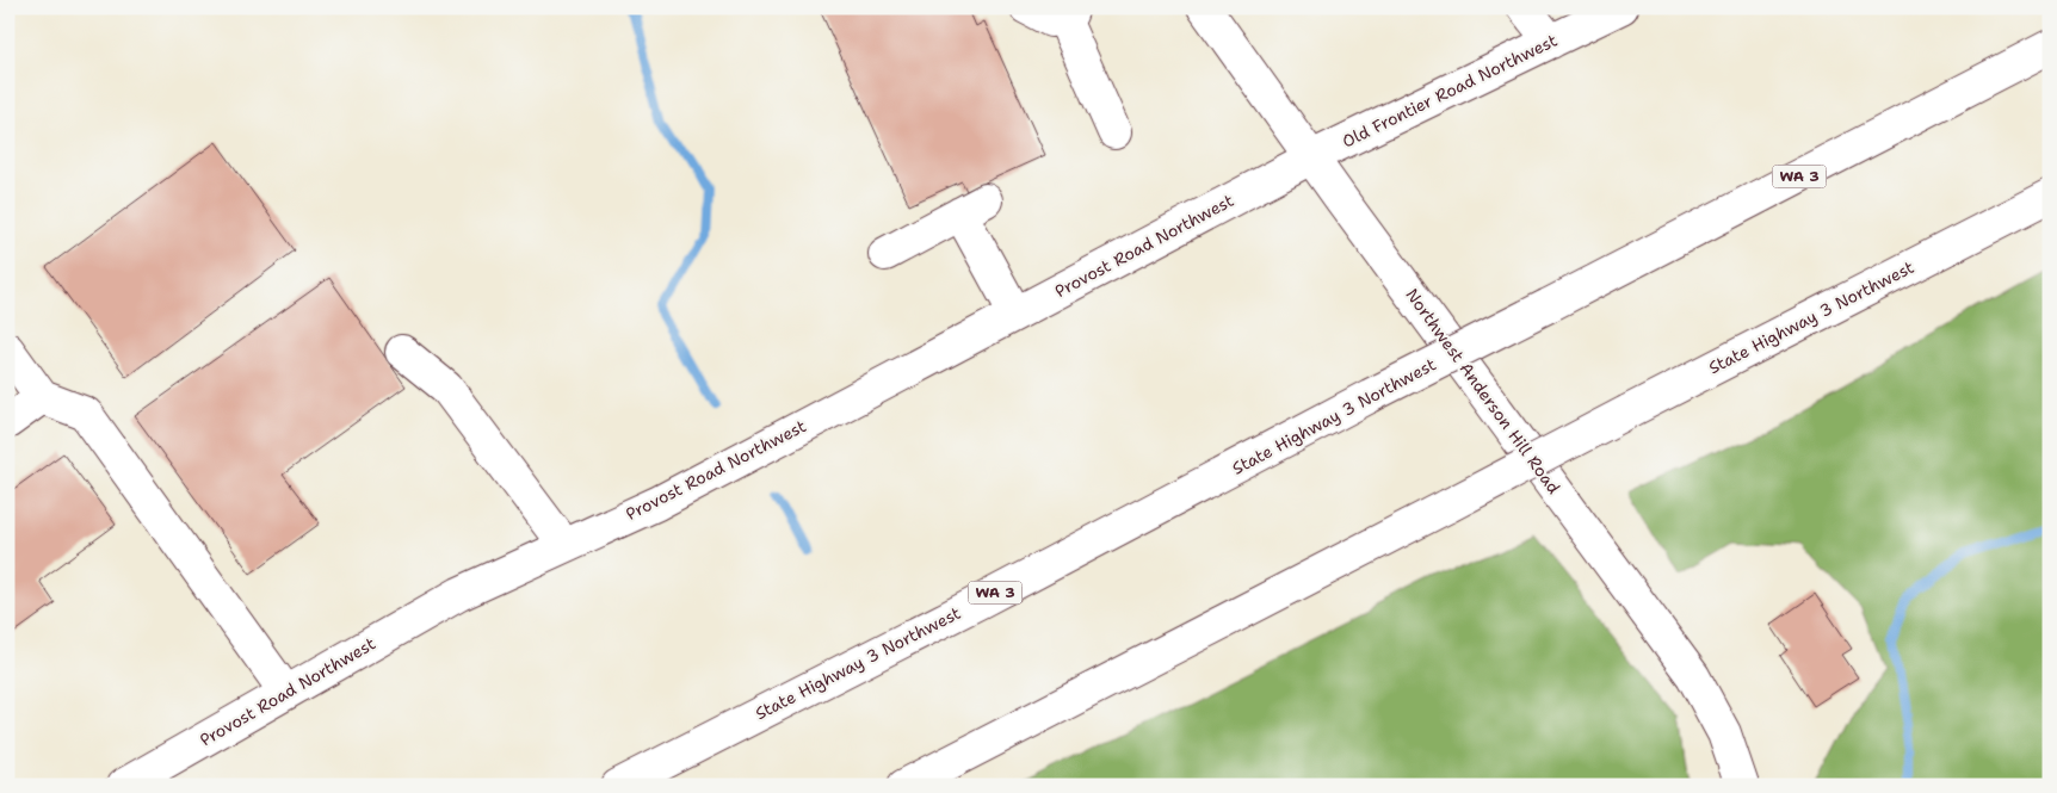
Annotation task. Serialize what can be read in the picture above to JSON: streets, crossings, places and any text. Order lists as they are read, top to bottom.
{
  "streets": {
    "main road": [
      "Old Frontier Road Northwest",
      "WA 3",
      "Provost Road Northwest",
      "State Highway 3 Northwest",
      "Northwest Anderson Hill Road"
    ]
  },
  "crossings": [
    ["Old Frontier Road Northwest", "Provost Road Northwest"],
    ["Old Frontier Road Northwest", "Northwest Anderson Hill Road"],
    ["Provost Road Northwest", "Northwest Anderson Hill Road"]
  ]
}
